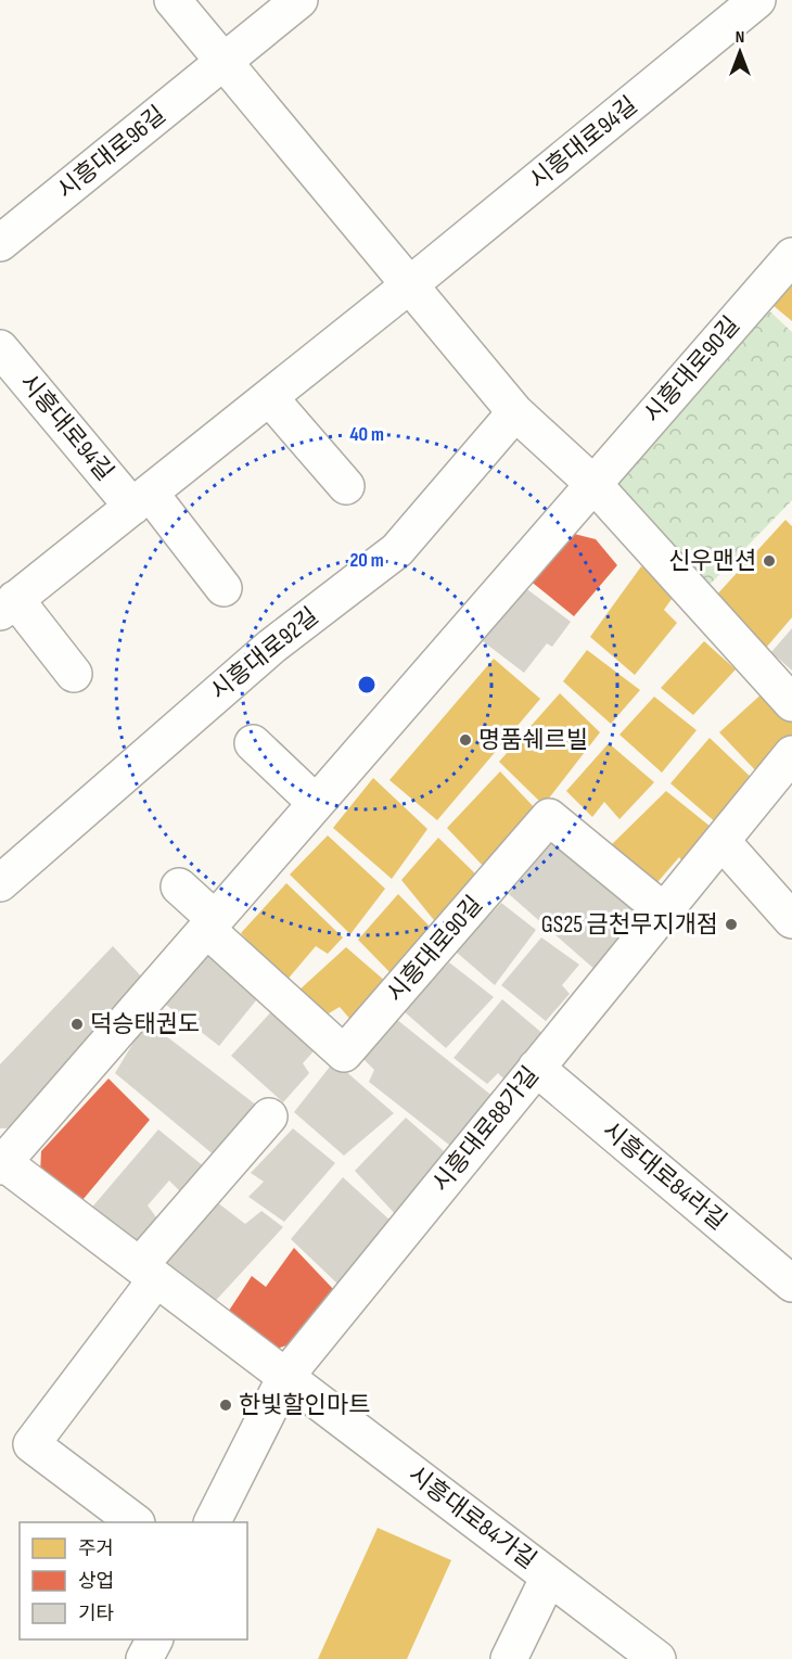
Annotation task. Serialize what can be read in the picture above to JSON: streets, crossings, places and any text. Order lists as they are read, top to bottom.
{
  "streets": {
    "street": [
      "시흥대로94길",
      "시흥대로96길",
      "시흥대로90길",
      "시흥대로92길",
      "시흥대로88가길",
      "시흥대로84라길",
      "시흥대로84가길"
    ]
  },
  "crossings": [
    ["시흥대로90길", "시흥대로88가길"],
    ["시흥대로90길", "시흥대로84가길"],
    ["시흥대로88가길", "시흥대로84라길"],
    ["시흥대로88가길", "시흥대로84가길"]
  ],
  "places": [
    "신우맨션",
    "명품쉐르빌",
    "GS25 금천무지개점",
    "덕승태권도",
    "한빛할인마트"
  ],
  "legend": ["주거", "상업", "기타"],
  "north": "top",
  "rings": ["40 m", "20 m"]
}
